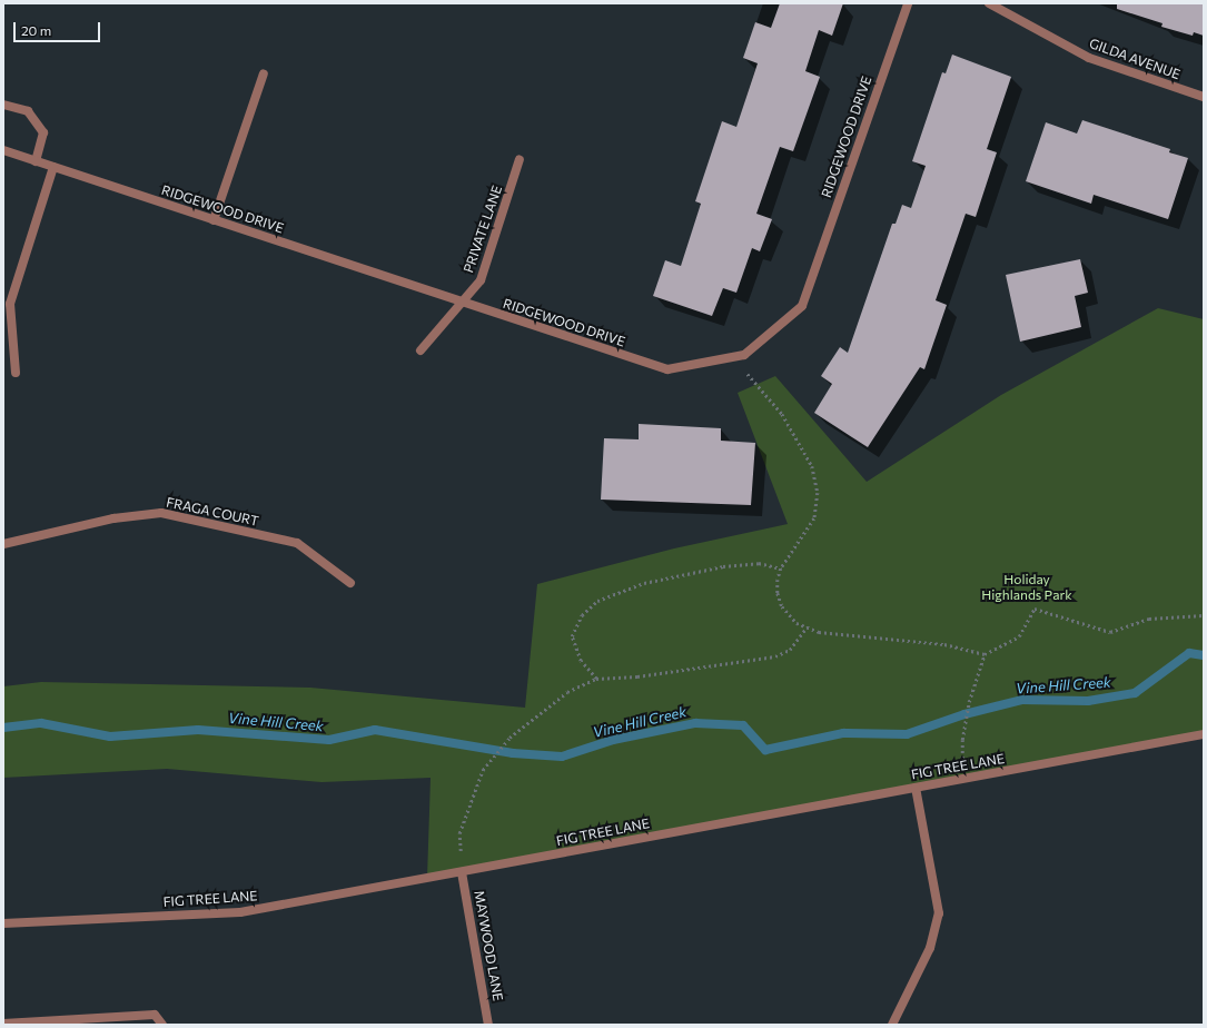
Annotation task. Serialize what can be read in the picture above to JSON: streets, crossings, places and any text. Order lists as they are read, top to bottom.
{
  "streets": {
    "street": [
      "GILDA AVENUE",
      "RIDGEWOOD DRIVE",
      "PRIVATE LANE",
      "FRAGA COURT",
      "FIG TREE LANE",
      "MAYWOOD LANE"
    ]
  },
  "crossings": [
    ["RIDGEWOOD DRIVE", "PRIVATE LANE"],
    ["FIG TREE LANE", "MAYWOOD LANE"]
  ],
  "water": ["Vine Hill Creek"],
  "parks": ["Holiday Highlands Park"],
  "scale_bar": "20 m"
}
